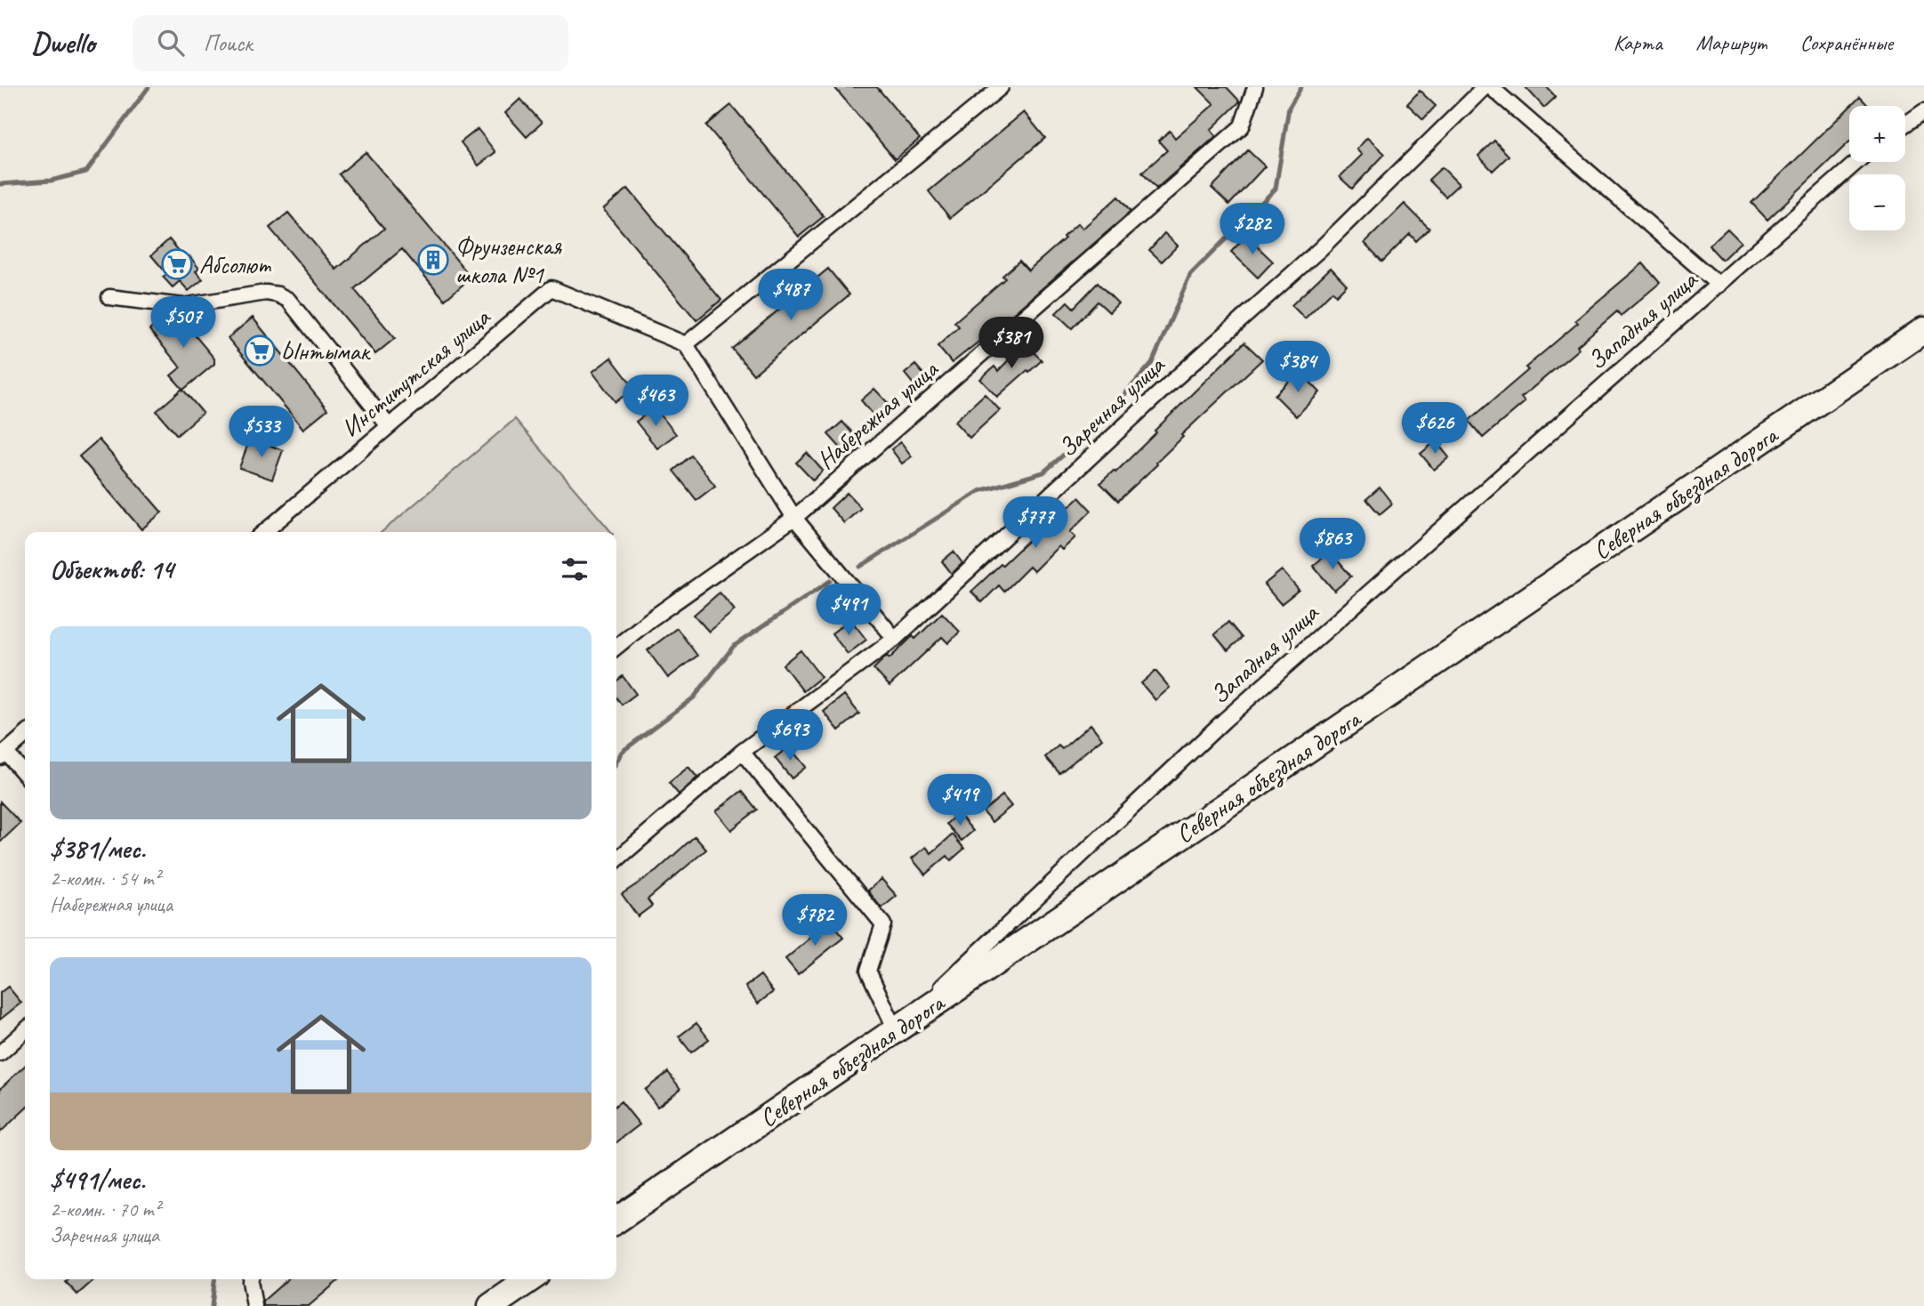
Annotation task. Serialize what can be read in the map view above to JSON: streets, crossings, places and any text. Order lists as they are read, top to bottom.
{
  "streets": {
    "highway": ["Северная объездная дорога"],
    "street": [
      "Западная улица",
      "Институтская улица",
      "Заречная улица",
      "Набережная улица"
    ]
  },
  "crossings": [
    ["Западная улица", "Северная объездная дорога"]
  ],
  "places": {
    "building": ["Фрунзенская школа №1"],
    "supermarket": ["Абсолют", "Ынтымак"]
  },
  "page": {
    "header": "Dwello",
    "search": "Поиск",
    "nav": ["Карта", "Маршрут", "Сохранённые"],
    "map_buttons": ["+", "−"],
    "price": [
      "$282",
      "$487",
      "$507",
      "$381",
      "$384",
      "$463",
      "$626",
      "$533",
      "$777",
      "$863",
      "$491",
      "$693",
      "$419",
      "$782"
    ],
    "heading": "Объектов: 14",
    "list": [
      {
        "name": "$381/мес.",
        "note": "2-комн. · 54 m² · Набережная улица"
      },
      {
        "name": "$491/мес.",
        "note": "2-комн. · 70 m² · Заречная улица"
      }
    ]
  }
}
